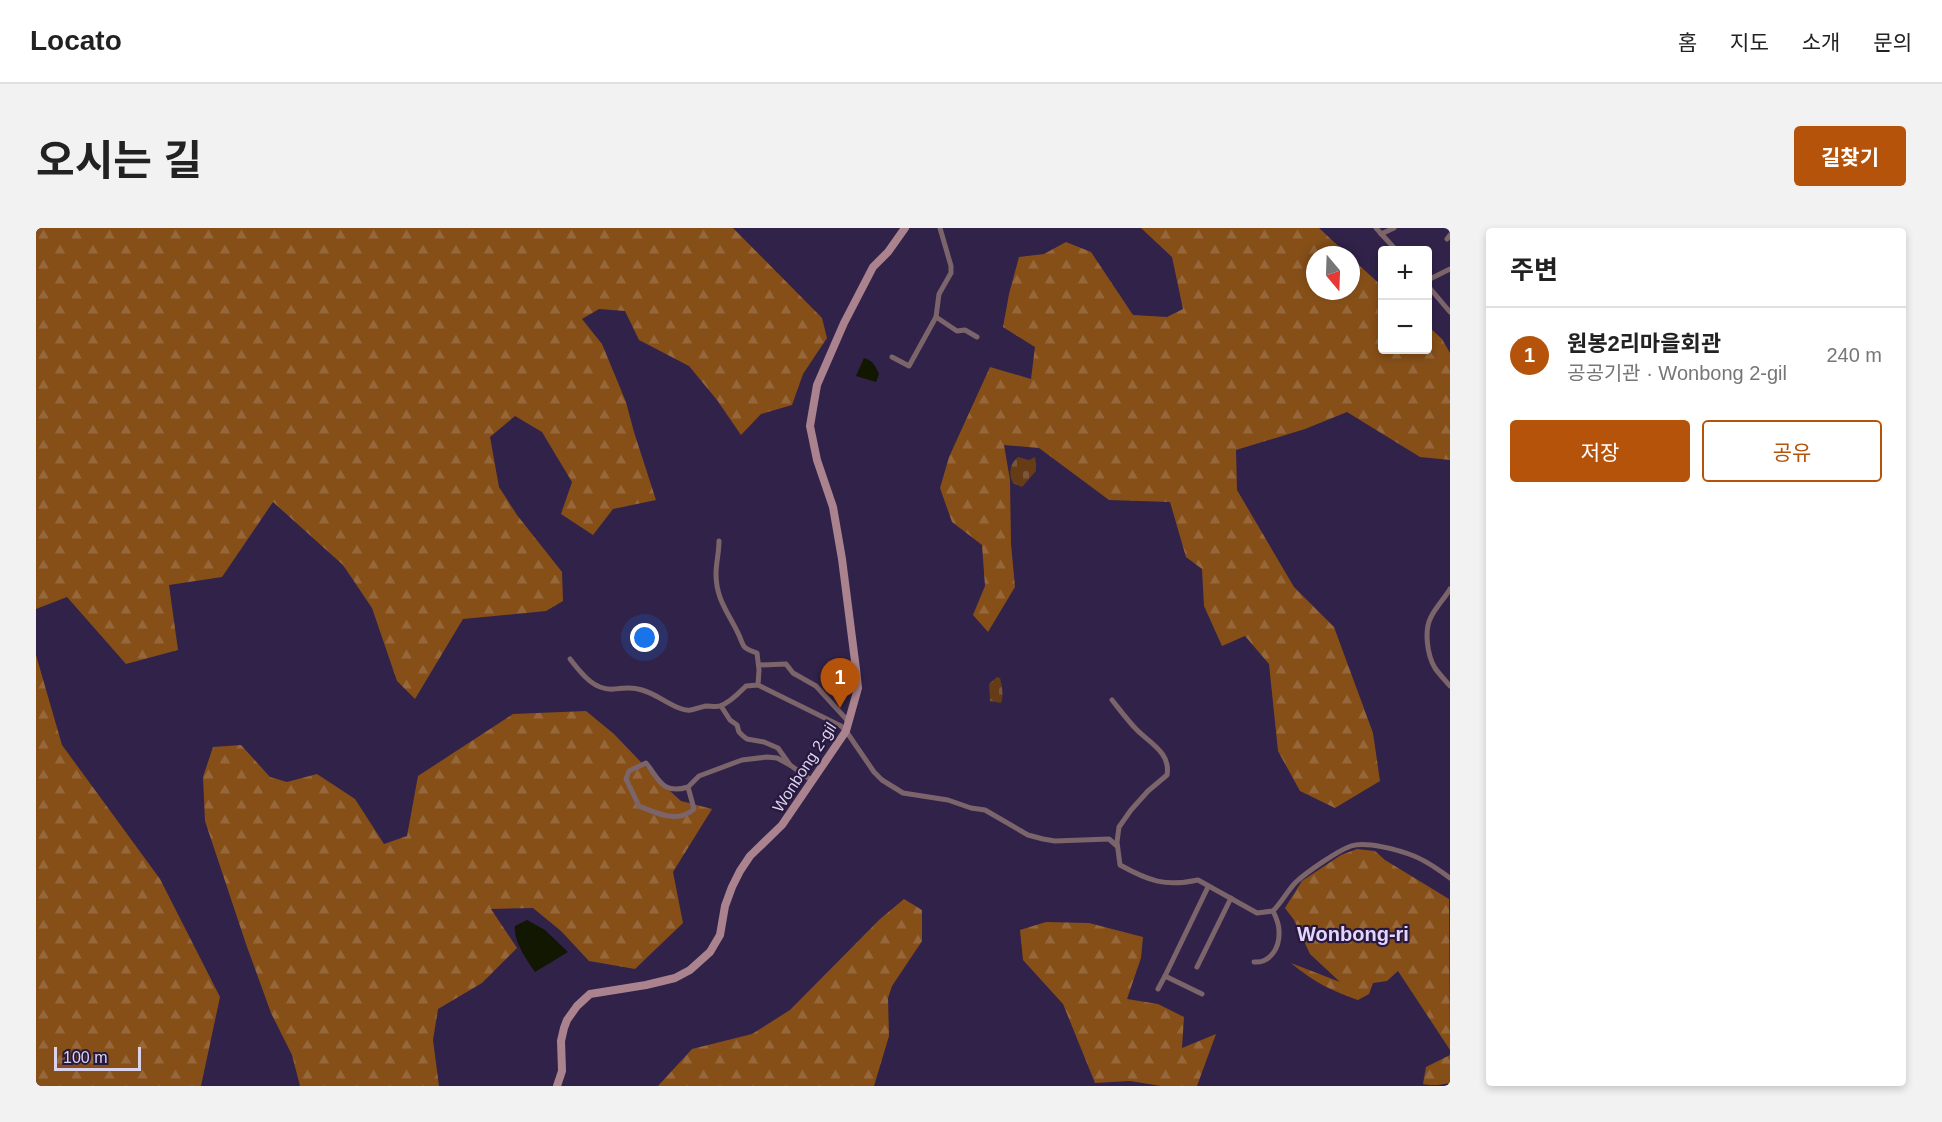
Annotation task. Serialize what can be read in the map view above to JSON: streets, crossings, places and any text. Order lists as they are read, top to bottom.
{
  "streets": {
    "main road": ["Wonbong 2-gil"]
  },
  "districts": ["Wonbong-ri"],
  "scale_bar": "100 m",
  "north": "bottom",
  "page": {
    "header": "Locato",
    "nav": [
      "홈",
      "지도",
      "소개",
      "문의"
    ],
    "title": "오시는 길",
    "buttons": [
      "길찾기",
      ["저장", "공유"]
    ],
    "heading": "주변",
    "map_buttons": ["+", "−"],
    "list": [
      {
        "mark": "1",
        "name": "원봉2리마을회관",
        "note": "공공기관 · Wonbong 2-gil",
        "value": "240 m"
      }
    ],
    "pins": "1",
    "scale": "100 m"
  }
}
